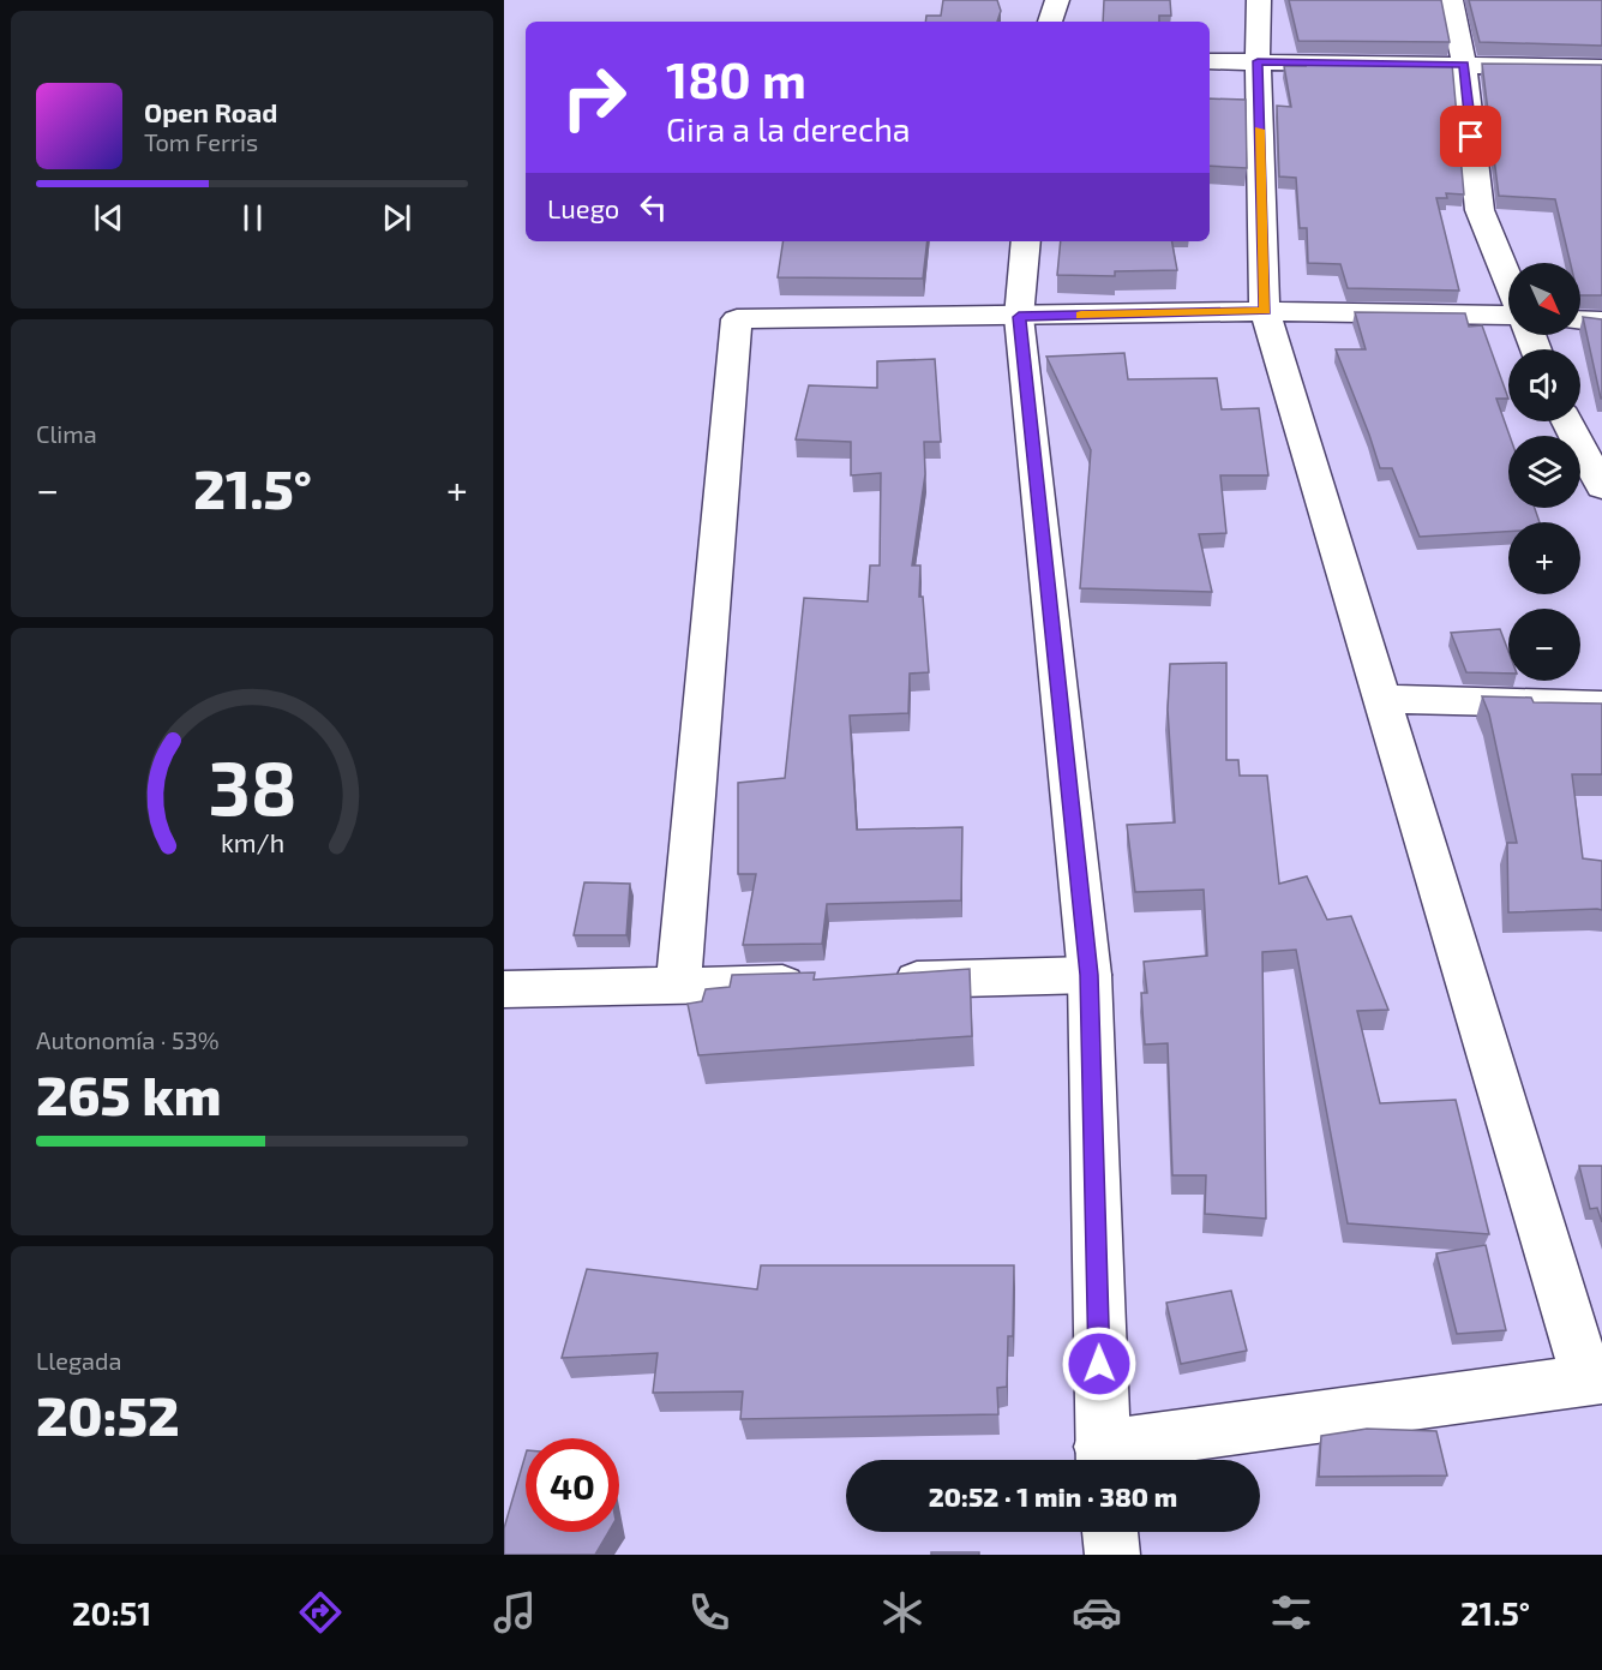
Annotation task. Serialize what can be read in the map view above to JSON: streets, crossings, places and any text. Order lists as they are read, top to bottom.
{
  "north": "bottom right",
  "page": {
    "turn": ["180 m", "Gira a la derecha"],
    "song": ["Open Road", "Tom Ferris"],
    "then": "Luego",
    "map_buttons": ["+", "−"],
    "tile": [
      "Clima",
      ["Autonomía · 53%", "265 km"],
      ["Llegada", "20:52"]
    ],
    "heat": ["−", "21.5°", "+"],
    "limit": "40",
    "trip": "20:52 · 1 min · 380 m",
    "tabs": ["20:51", "21.5°"],
    "gauge": ["38", "km/h"]
  }
}
